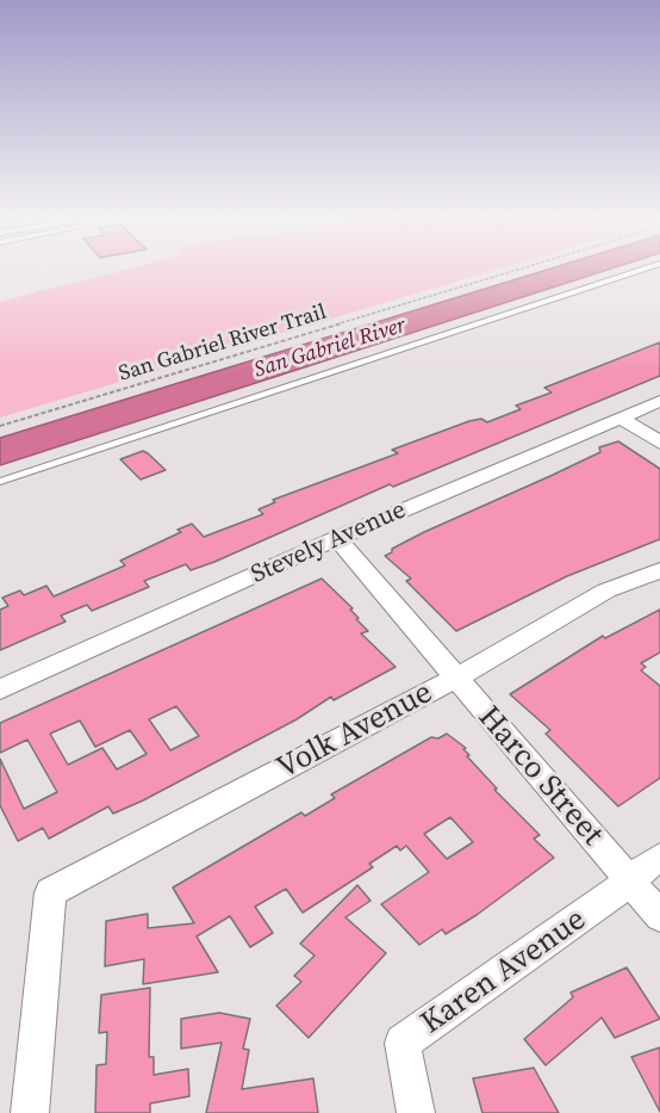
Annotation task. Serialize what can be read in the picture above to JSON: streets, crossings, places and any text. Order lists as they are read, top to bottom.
{
  "streets": {
    "street": [
      "Stevely Avenue",
      "Volk Avenue",
      "Harco Street",
      "Karen Avenue"
    ],
    "path": ["San Gabriel River Trail"]
  },
  "crossings": [
    ["Stevely Avenue", "Harco Street"],
    ["Volk Avenue", "Harco Street"],
    ["Harco Street", "Karen Avenue"]
  ],
  "water": ["San Gabriel River"]
}
